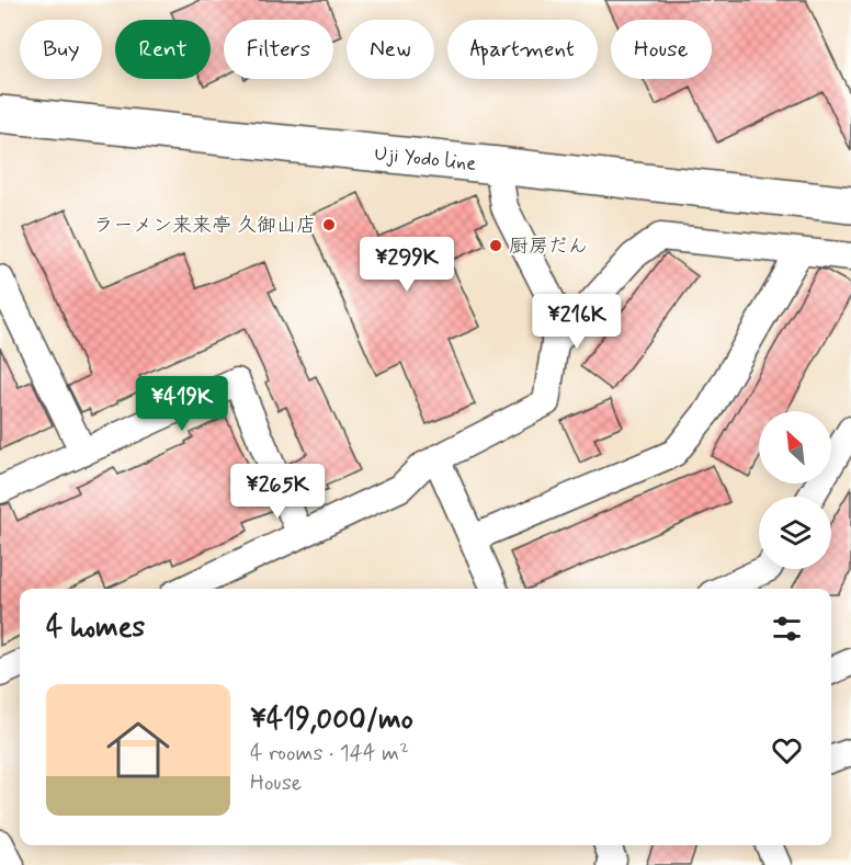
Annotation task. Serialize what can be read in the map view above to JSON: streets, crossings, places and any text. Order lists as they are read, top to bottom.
{
  "streets": {
    "main road": ["Uji Yodo line"]
  },
  "places": ["ラーメン来来亭 久御山店", "厨房だん"],
  "north": "top left",
  "page": {
    "chip": [
      "Buy",
      "Rent",
      "Filters",
      "New",
      "Apartment",
      "House"
    ],
    "price": [
      "¥299K",
      "¥216K",
      "¥419K",
      "¥265K"
    ],
    "heading": "4 homes",
    "list": [
      {
        "name": "¥419,000/mo",
        "note": "4 rooms · 144 m² · House"
      }
    ]
  }
}
